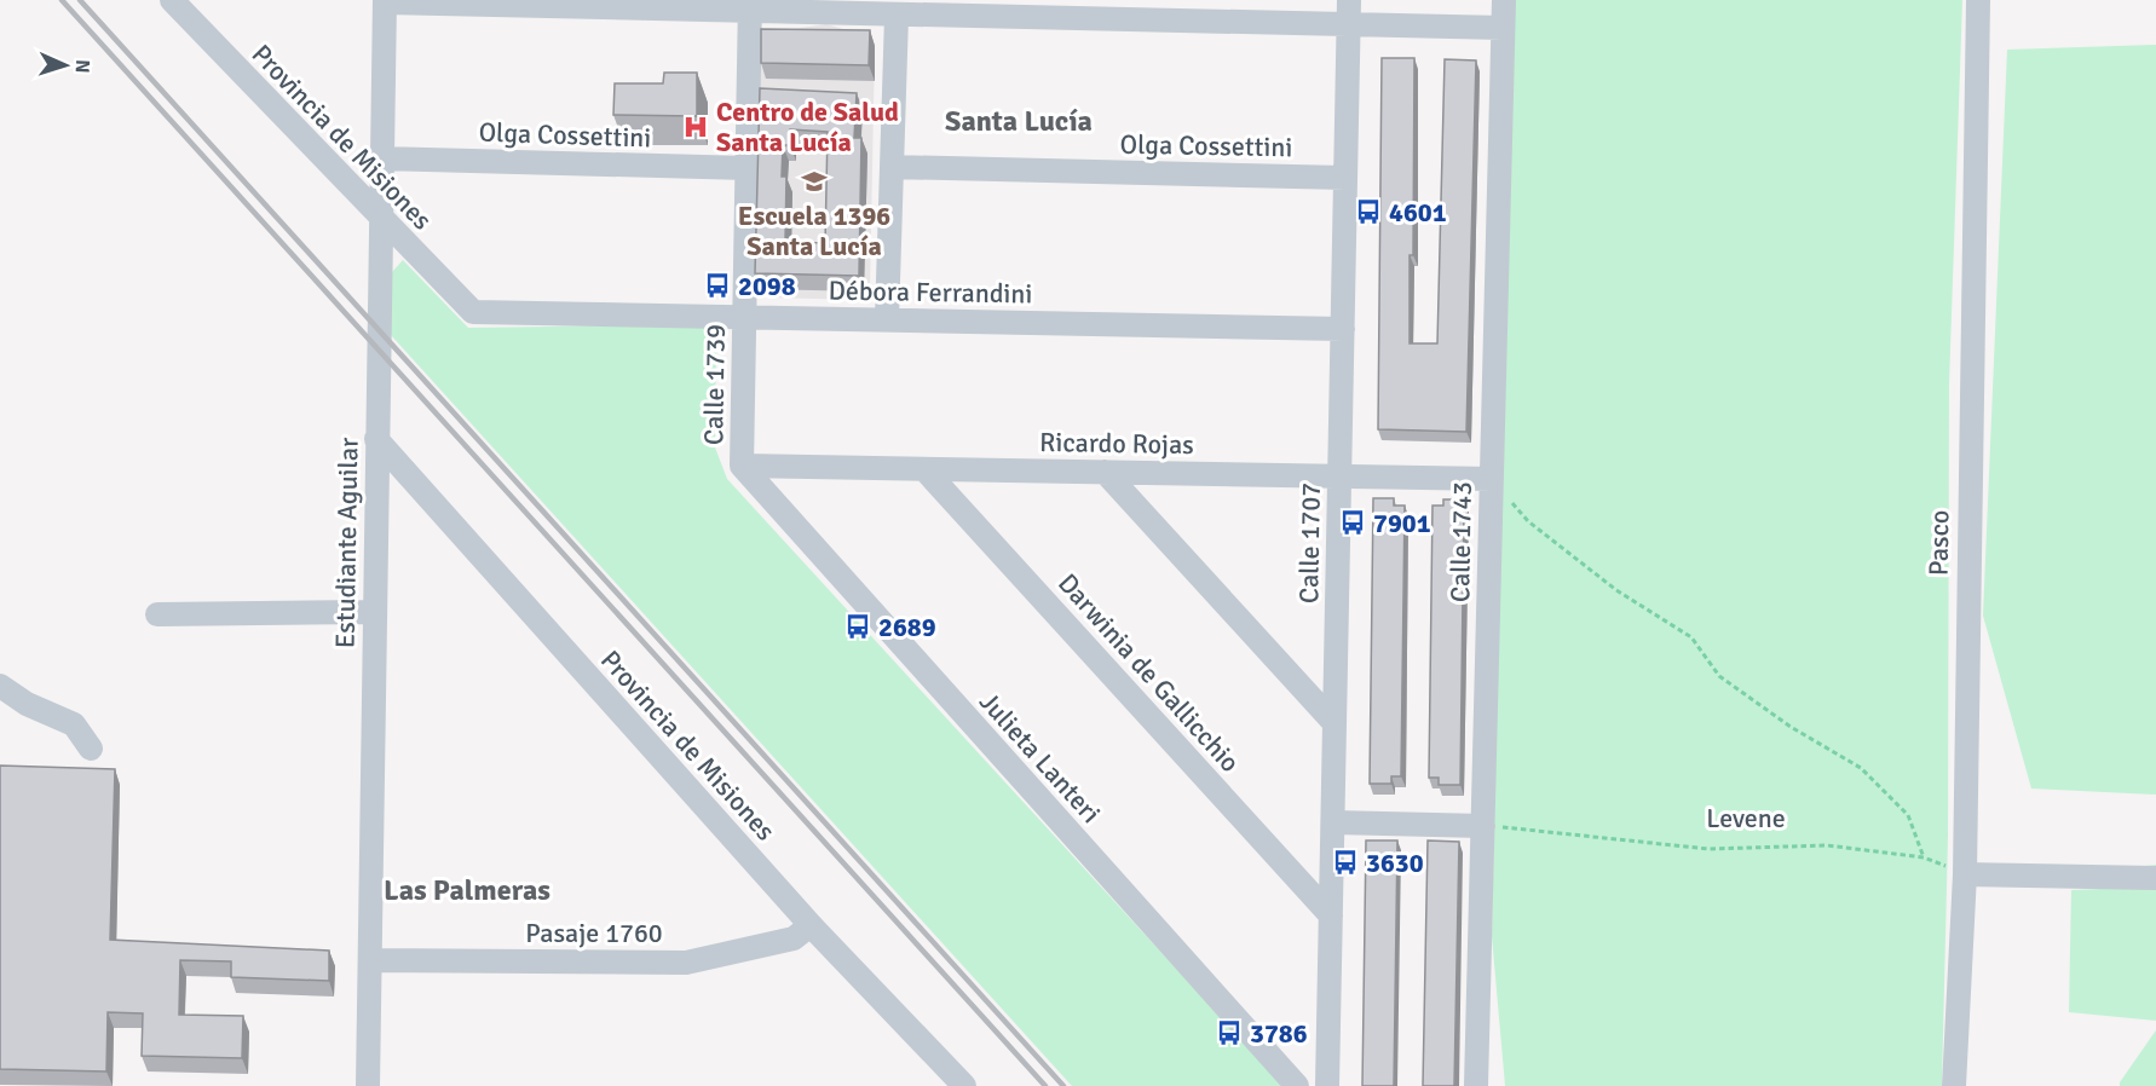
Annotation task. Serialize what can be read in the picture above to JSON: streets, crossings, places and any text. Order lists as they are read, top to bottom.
{
  "streets": {
    "street": [
      "Olga Cossettini",
      "Provincia de Misiones",
      "Débora Ferrandini",
      "Calle 1739",
      "Ricardo Rojas",
      "Calle 1743",
      "Estudiante Aguilar",
      "Calle 1707",
      "Pasco",
      "Darwinia de Gallicchio",
      "Julieta Lanteri",
      "Pasaje 1760"
    ],
    "path": ["Levene"]
  },
  "crossings": [
    ["Olga Cossettini", "Calle 1739"],
    ["Olga Cossettini", "Estudiante Aguilar"],
    ["Olga Cossettini", "Calle 1707"],
    ["Provincia de Misiones", "Débora Ferrandini"],
    ["Provincia de Misiones", "Estudiante Aguilar"],
    ["Provincia de Misiones", "Pasaje 1760"],
    ["Débora Ferrandini", "Calle 1739"],
    ["Débora Ferrandini", "Calle 1707"],
    ["Calle 1739", "Ricardo Rojas"],
    ["Calle 1739", "Julieta Lanteri"],
    ["Ricardo Rojas", "Calle 1743"],
    ["Ricardo Rojas", "Calle 1707"],
    ["Ricardo Rojas", "Darwinia de Gallicchio"],
    ["Ricardo Rojas", "Julieta Lanteri"],
    ["Calle 1743", "Levene"],
    ["Estudiante Aguilar", "Pasaje 1760"],
    ["Calle 1707", "Darwinia de Gallicchio"],
    ["Pasco", "Levene"]
  ],
  "districts": ["Santa Lucía", "Las Palmeras"],
  "places": {
    "hospital": ["Centro de Salud Santa Lucía"],
    "school or university": ["Escuela 1396 Santa Lucía"],
    "bus stop": [
      "4601",
      "2098",
      "7901",
      "2689",
      "3630",
      "3786"
    ]
  },
  "north": "right"
}
